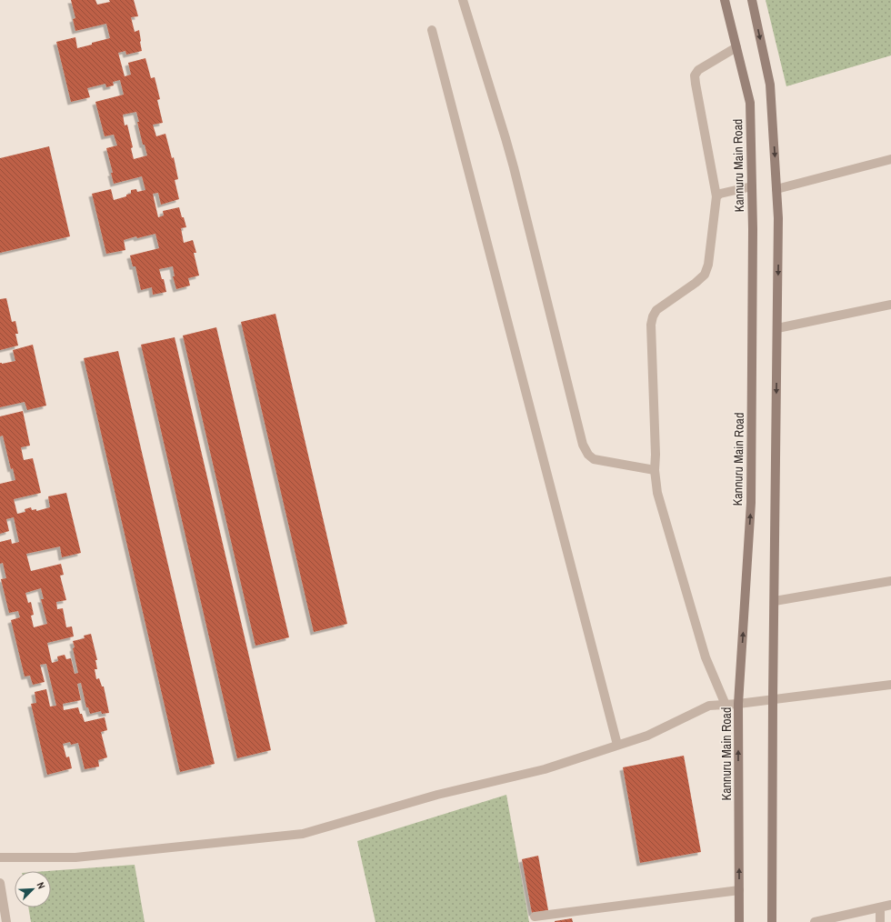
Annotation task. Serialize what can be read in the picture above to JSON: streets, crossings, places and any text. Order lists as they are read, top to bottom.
{
  "streets": {
    "main road": ["Kannuru Main Road"]
  },
  "north": "top right"
}
